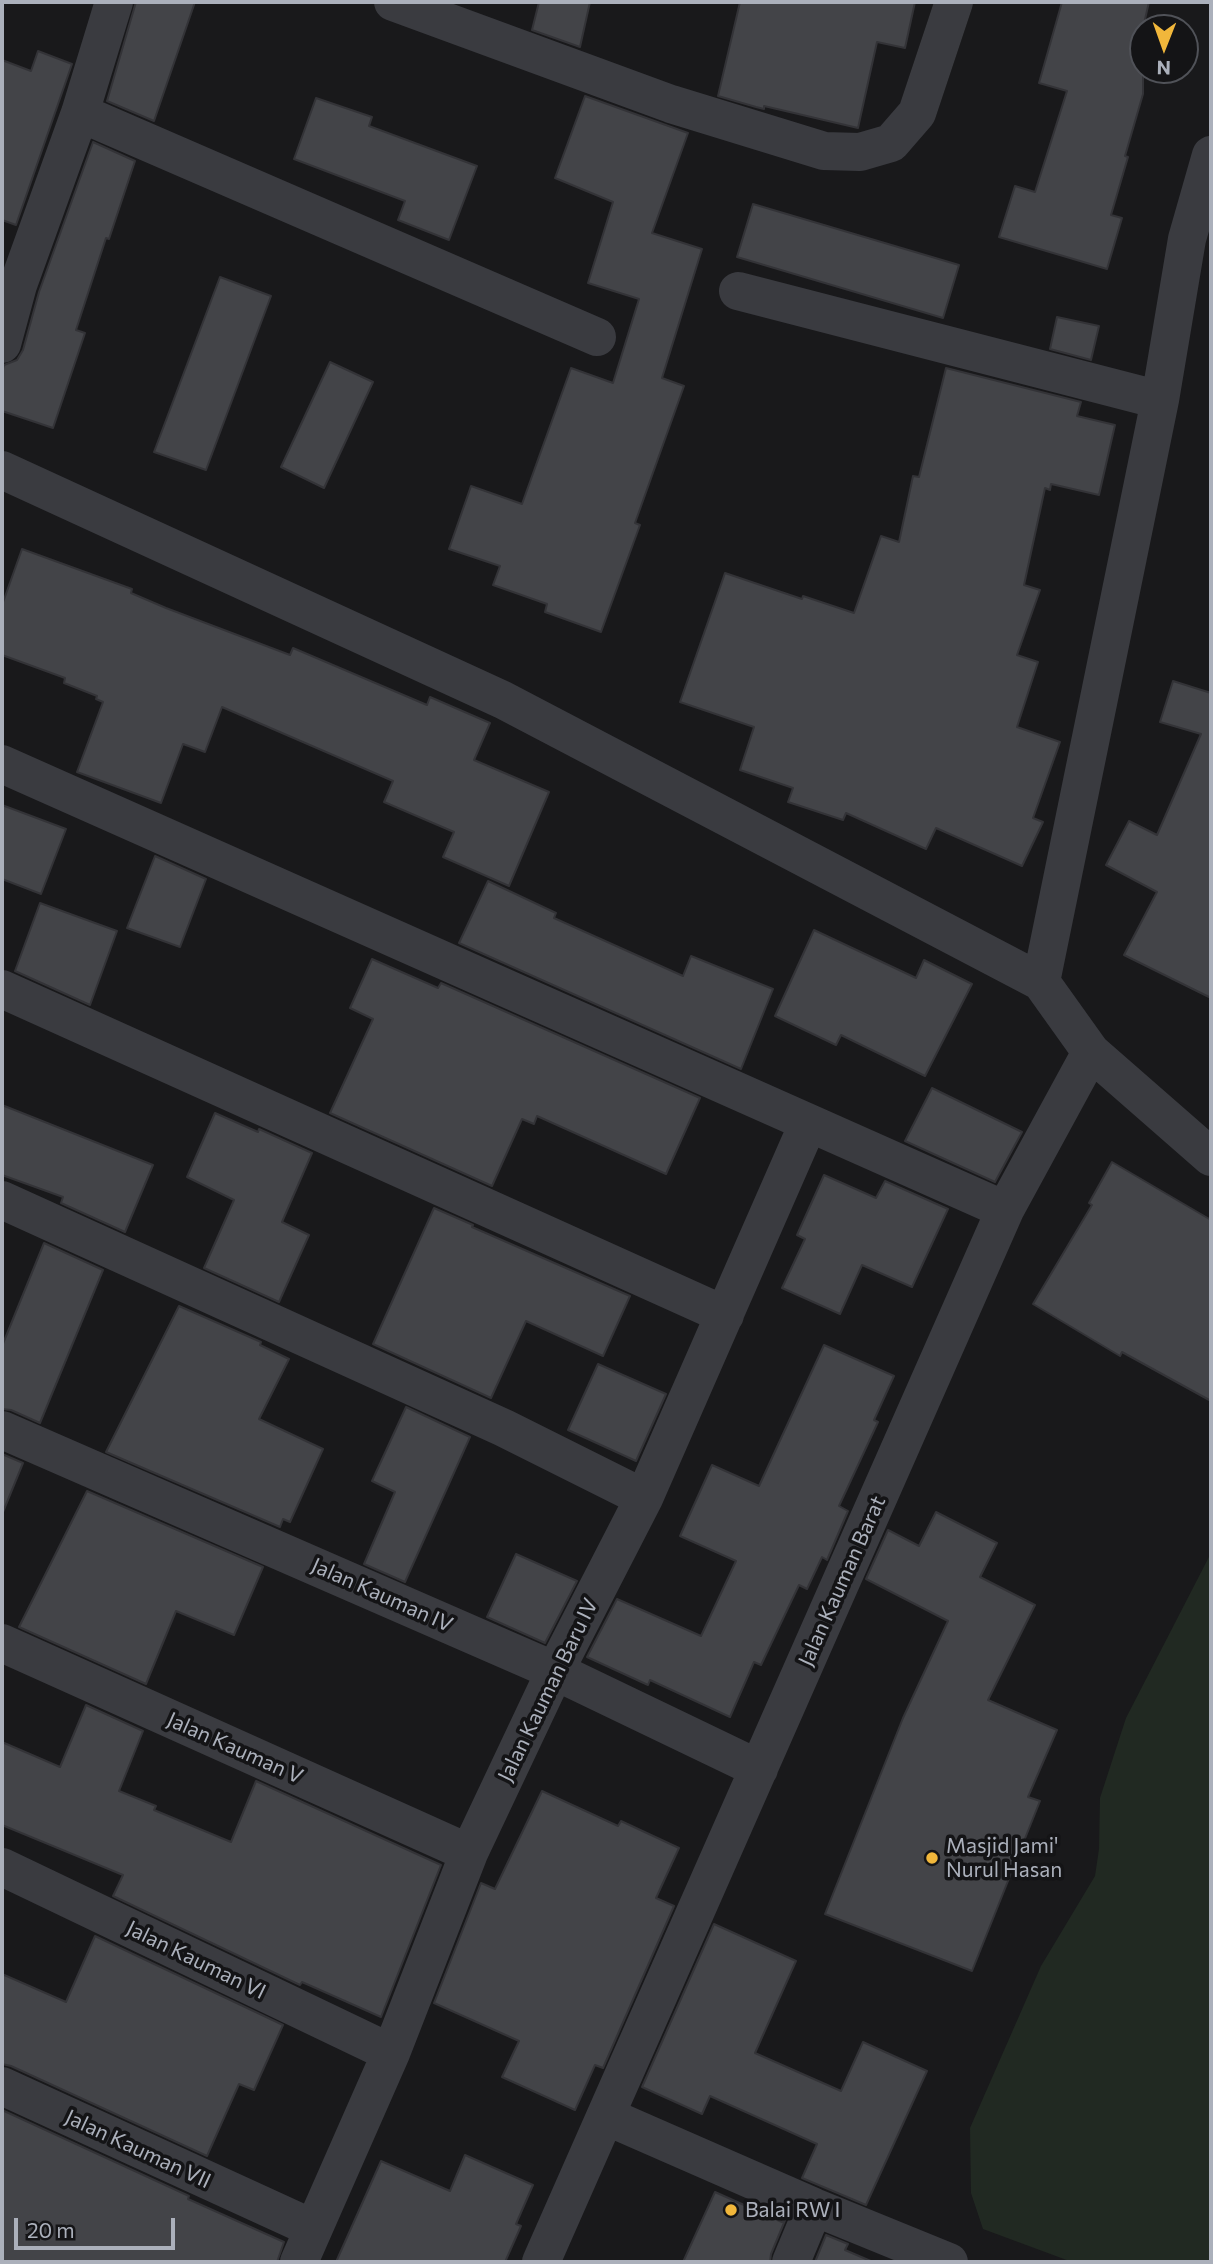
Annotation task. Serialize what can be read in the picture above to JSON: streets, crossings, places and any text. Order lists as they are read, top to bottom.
{
  "streets": {
    "street": [
      "Jalan Kauman Barat",
      "Jalan Kauman IV",
      "Jalan Kauman Baru IV",
      "Jalan Kauman V",
      "Jalan Kauman VI",
      "Jalan Kauman VII"
    ]
  },
  "crossings": [
    ["Jalan Kauman Barat", "Jalan Kauman IV"],
    ["Jalan Kauman IV", "Jalan Kauman Baru IV"],
    ["Jalan Kauman Baru IV", "Jalan Kauman V"],
    ["Jalan Kauman Baru IV", "Jalan Kauman VI"],
    ["Jalan Kauman Baru IV", "Jalan Kauman VII"]
  ],
  "places": ["Masjid Jami' Nurul Hasan", "Balai RW I"],
  "scale_bar": "20 m",
  "north": "bottom"
}
